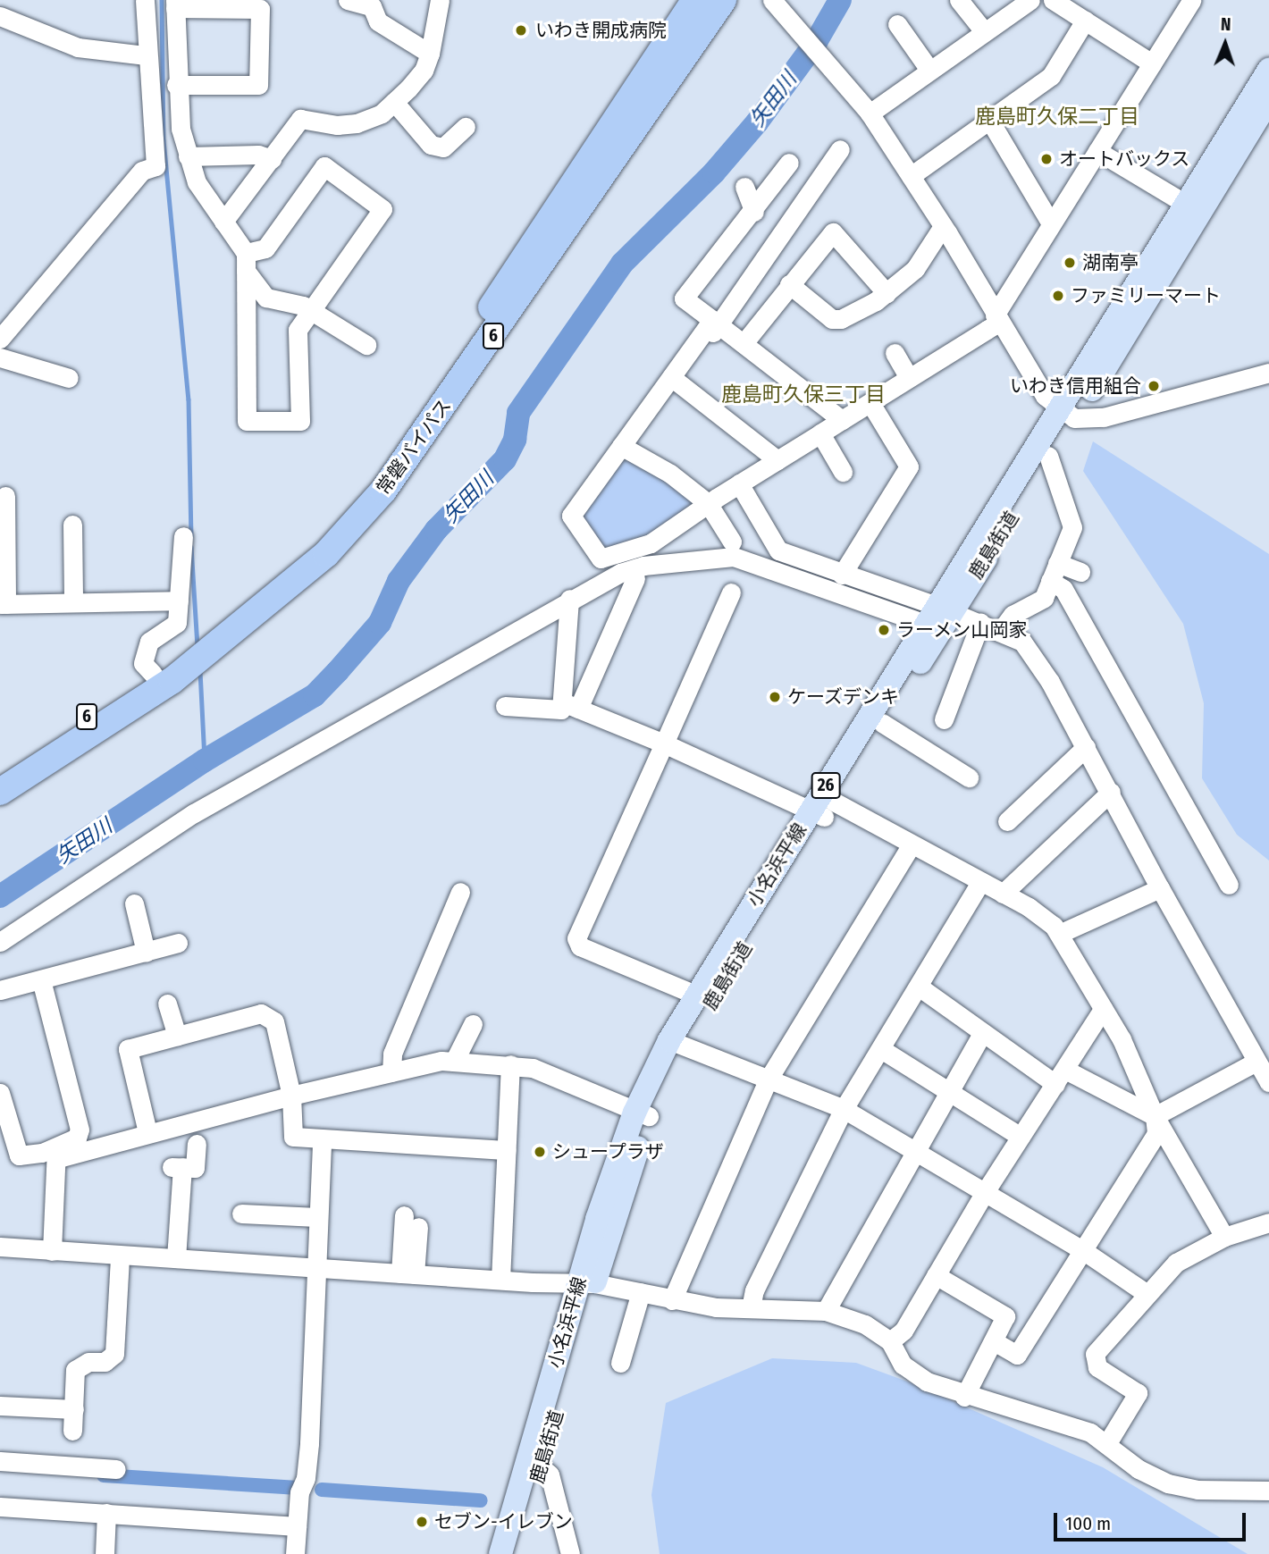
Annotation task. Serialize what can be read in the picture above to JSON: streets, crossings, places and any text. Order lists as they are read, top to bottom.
{
  "streets": {
    "highway": ["6", "常磐バイパス"],
    "main road": ["鹿島街道", "26", "小名浜平線"]
  },
  "crossings": [
    ["鹿島街道", "小名浜平線"]
  ],
  "districts": ["鹿島町久保二丁目", "鹿島町久保三丁目"],
  "water": ["矢田川"],
  "places": [
    "いわき開成病院",
    "オートバックス",
    "湖南亭",
    "ファミリーマート",
    "いわき信用組合",
    "ラーメン山岡家",
    "ケーズデンキ",
    "シュープラザ",
    "セブン-イレブン"
  ],
  "scale_bar": "100 m",
  "north": "top"
}
